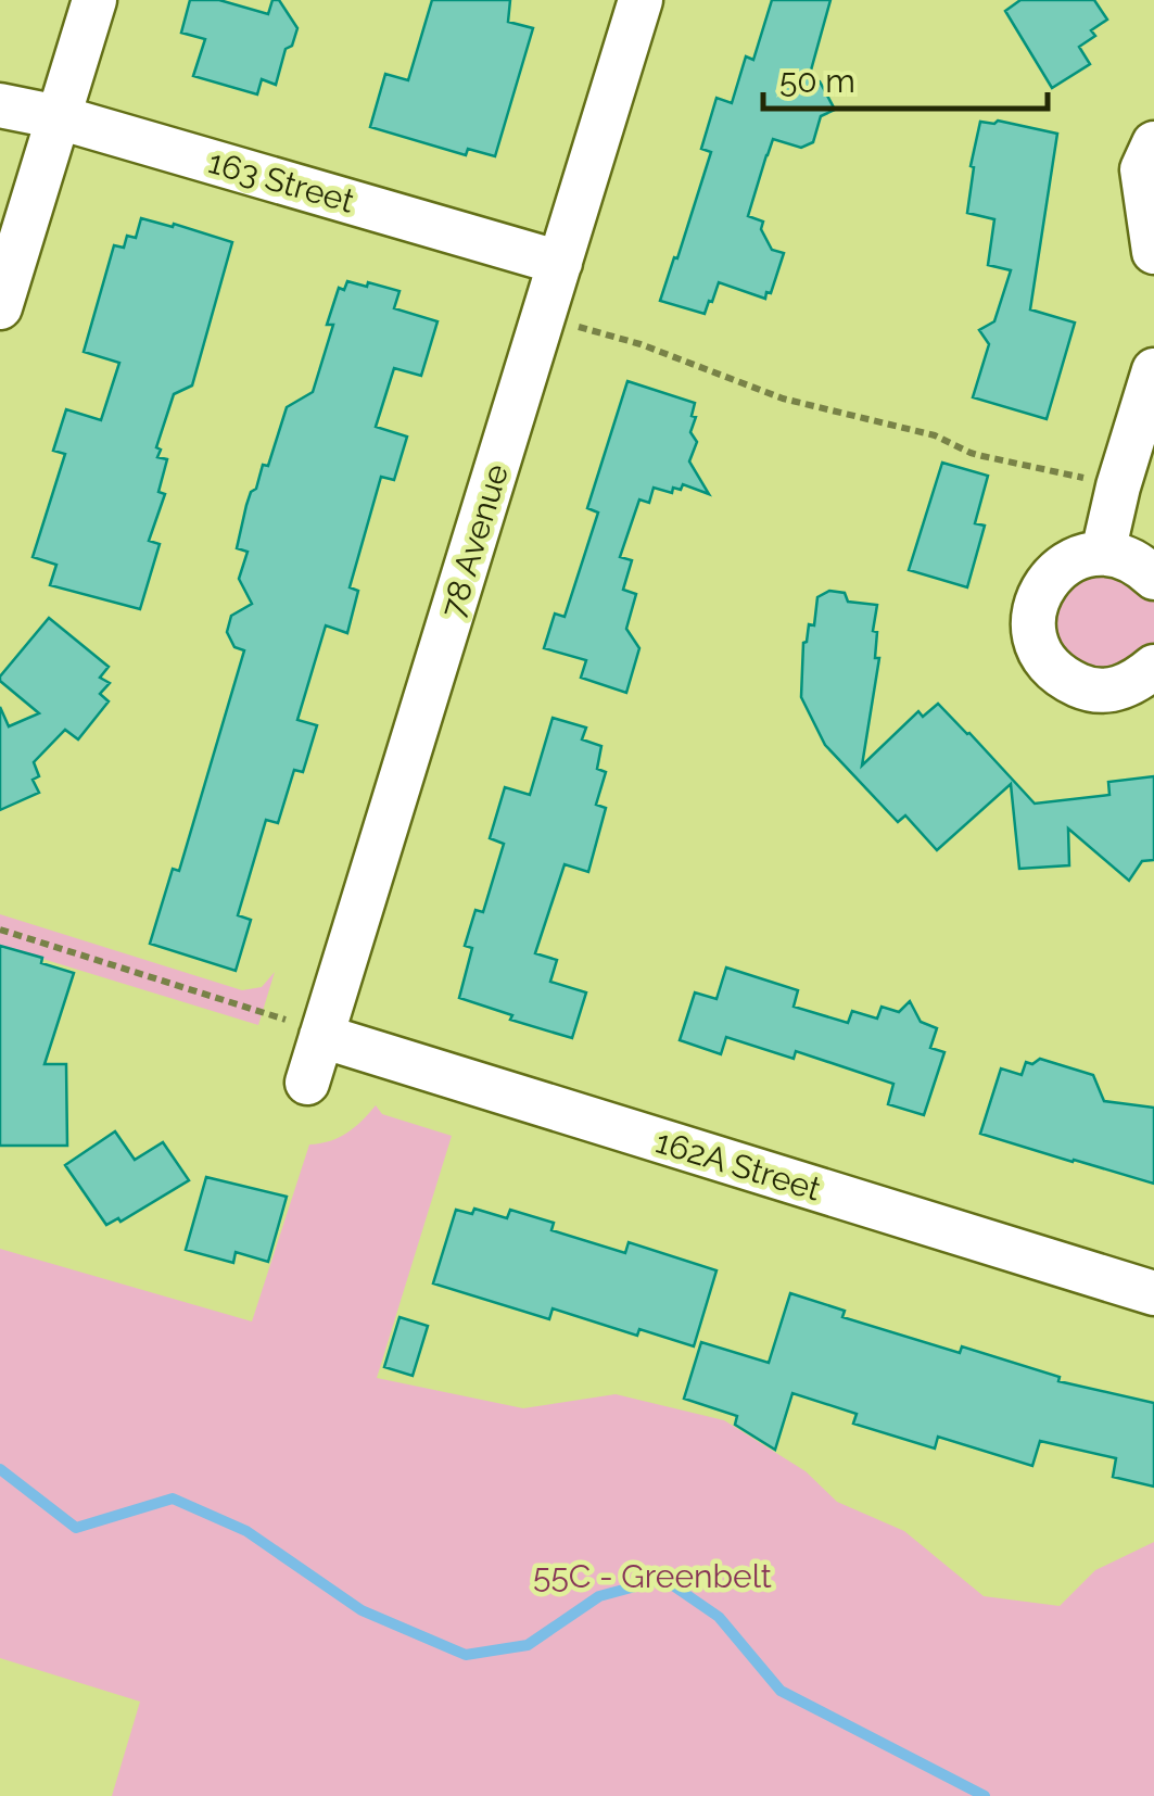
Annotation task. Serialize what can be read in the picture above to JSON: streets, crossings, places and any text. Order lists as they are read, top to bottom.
{
  "streets": {
    "street": ["163 Street", "78 Avenue", "162A Street"]
  },
  "crossings": [
    ["163 Street", "78 Avenue"],
    ["78 Avenue", "162A Street"]
  ],
  "parks": ["55C - Greenbelt"],
  "scale_bar": "50 m"
}
